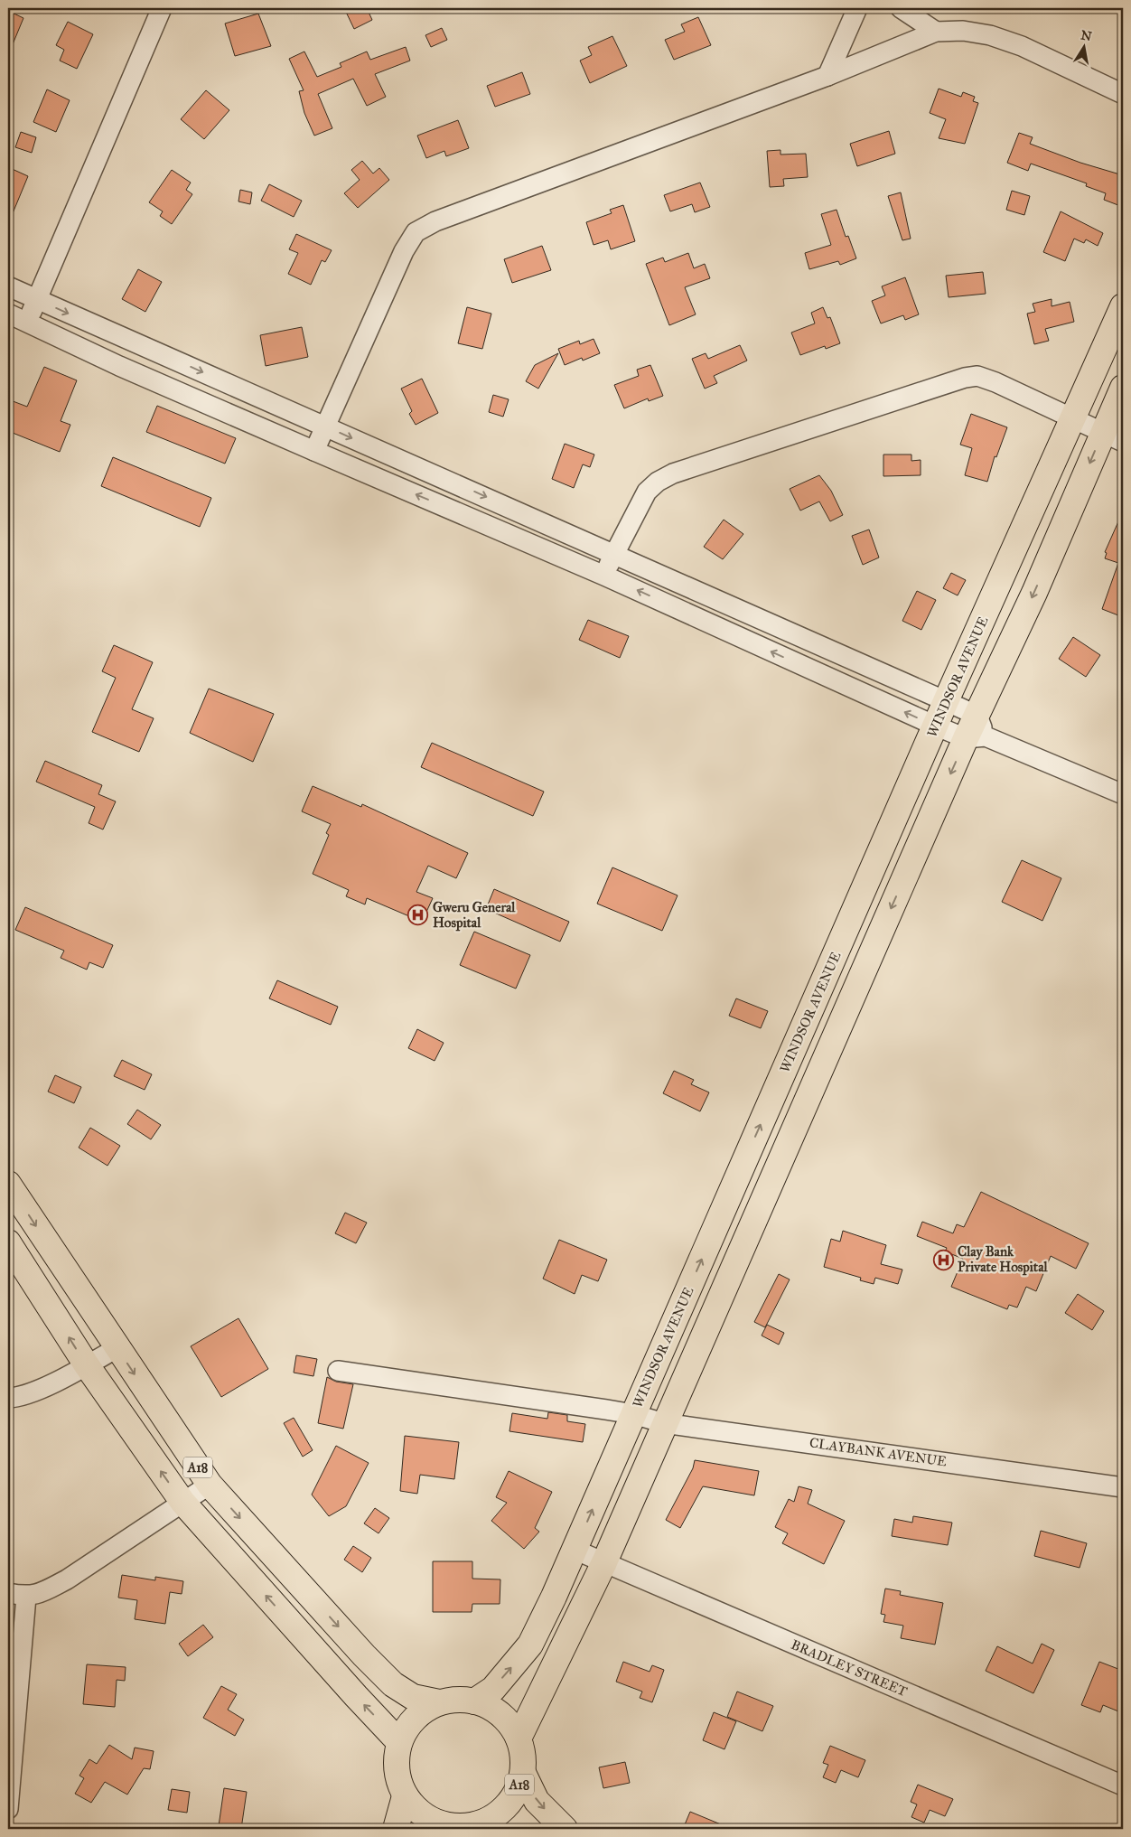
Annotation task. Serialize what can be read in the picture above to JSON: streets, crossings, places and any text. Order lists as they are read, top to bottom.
{
  "streets": {
    "main road": ["WINDSOR AVENUE", "A18"],
    "street": ["CLAYBANK AVENUE", "BRADLEY STREET"]
  },
  "crossings": [
    ["WINDSOR AVENUE", "CLAYBANK AVENUE"],
    ["WINDSOR AVENUE", "A18"],
    ["WINDSOR AVENUE", "BRADLEY STREET"]
  ],
  "places": {
    "hospital": ["Gweru General Hospital", "Clay Bank Private Hospital"]
  },
  "north": "top"
}
